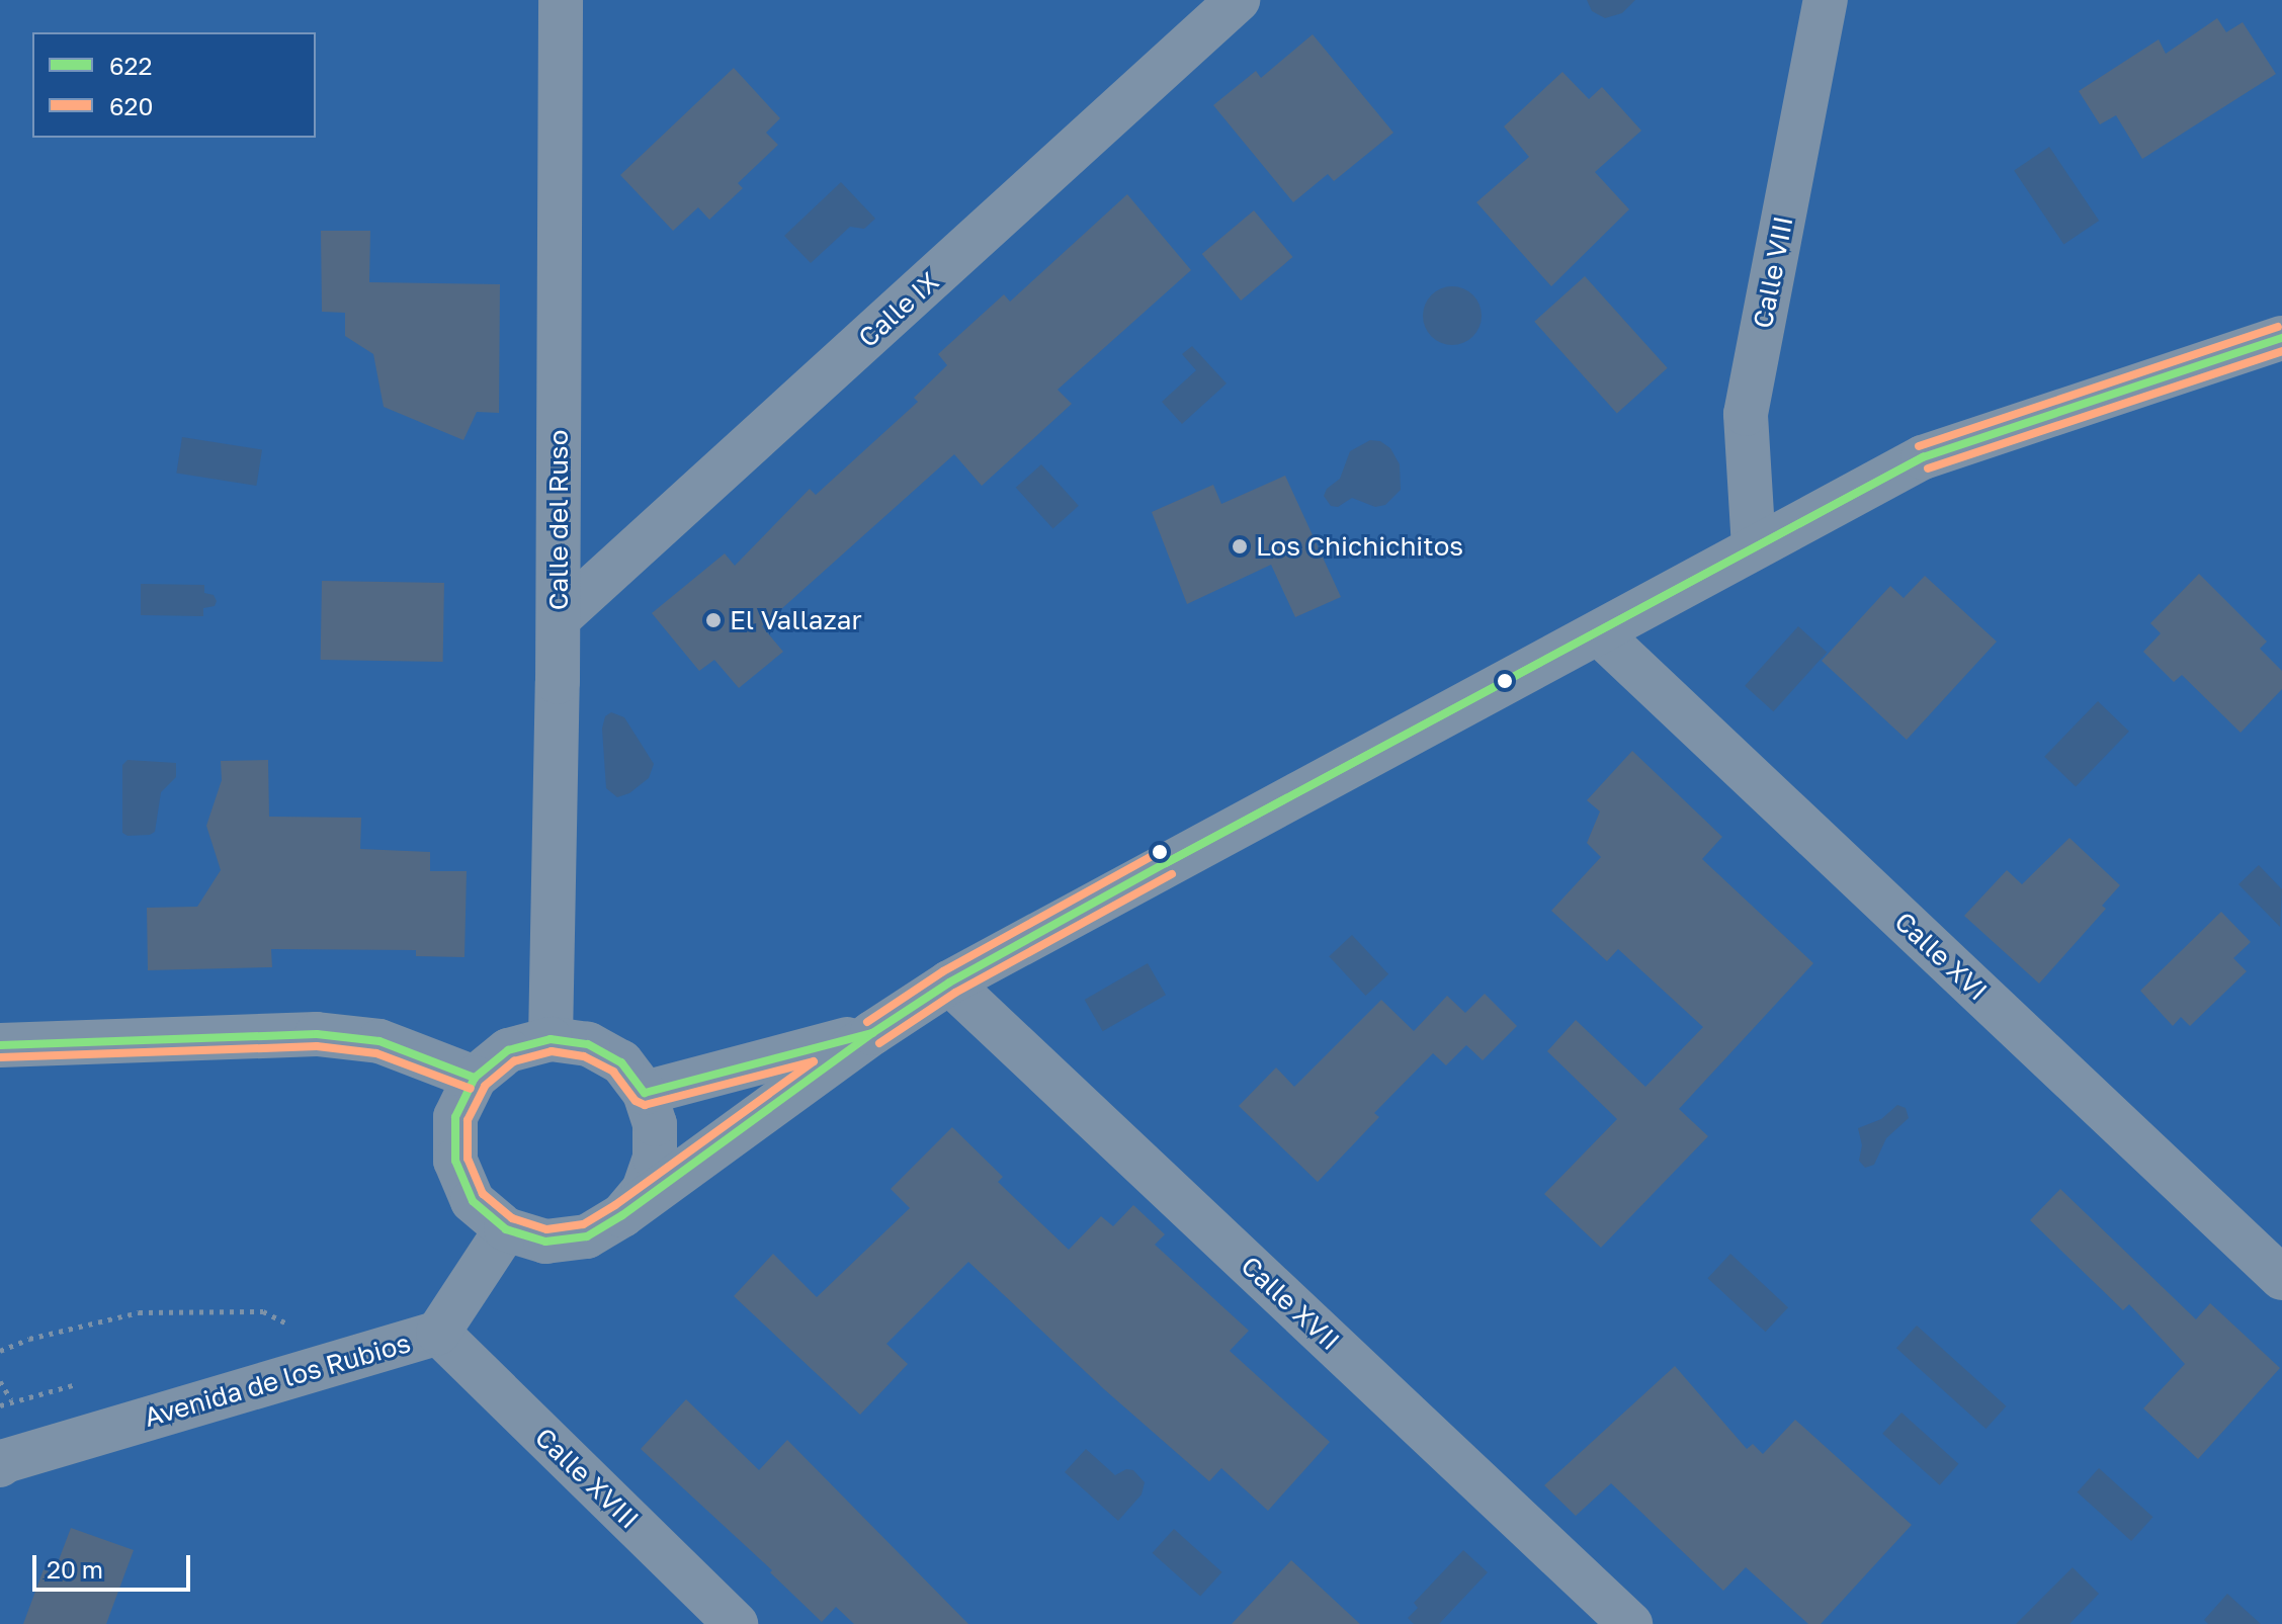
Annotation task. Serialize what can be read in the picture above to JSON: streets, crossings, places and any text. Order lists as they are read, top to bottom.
{
  "streets": {
    "street": [
      "Calle VIII",
      "Calle IX",
      "Calle del Ruso",
      "Calle XVI",
      "Calle XVII",
      "Avenida de los Rubios",
      "Calle XVIII"
    ]
  },
  "crossings": [
    ["Calle IX", "Calle del Ruso"],
    ["Calle del Ruso", "Avenida de los Rubios"],
    ["Avenida de los Rubios", "Calle XVIII"]
  ],
  "places": ["Los Chichichitos", "El Vallazar"],
  "lines": ["transit line 620", "transit line 622"],
  "legend": ["622", "620"],
  "scale_bar": "20 m"
}
